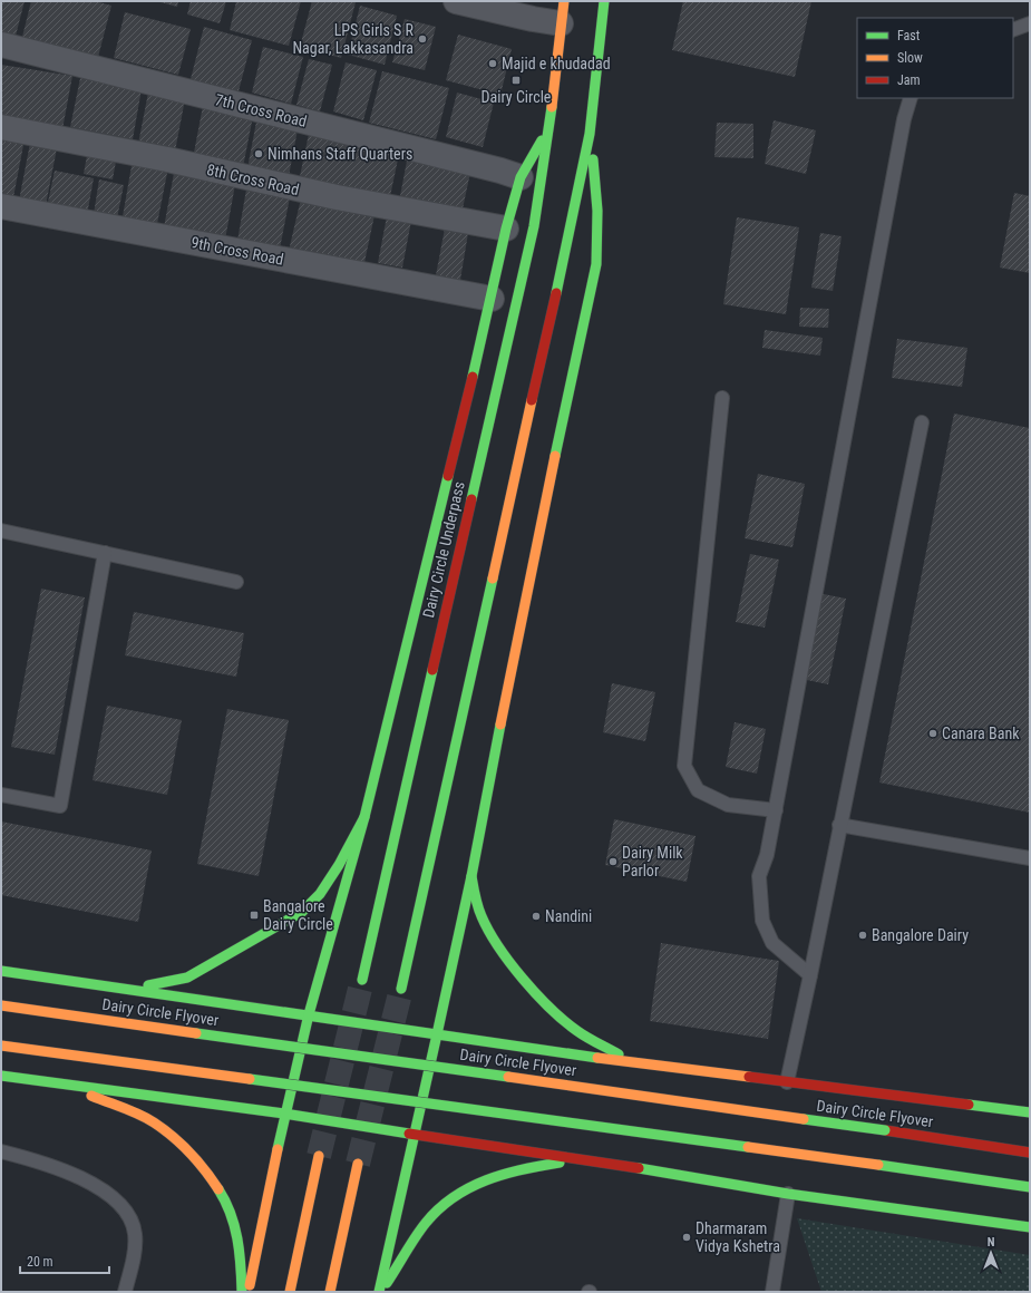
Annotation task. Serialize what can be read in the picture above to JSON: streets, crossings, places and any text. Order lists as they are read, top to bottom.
{
  "streets": {
    "main road": ["Dairy Circle Underpass", "Dairy Circle Flyover"],
    "street": ["7th Cross Road", "8th Cross Road", "9th Cross Road"]
  },
  "places": {
    "other": [
      "LPS Girls S R Nagar, Lakkasandra",
      "Majid e khudadad",
      "Nimhans Staff Quarters",
      "Canara Bank",
      "Dairy Milk Parlor",
      "Nandini",
      "Bangalore Dairy",
      "Dharmaram Vidya Kshetra"
    ],
    "transit": ["Dairy Circle", "Bangalore Dairy Circle"]
  },
  "legend": ["Fast", "Slow", "Jam"],
  "scale_bar": "20 m",
  "north": "top"
}
